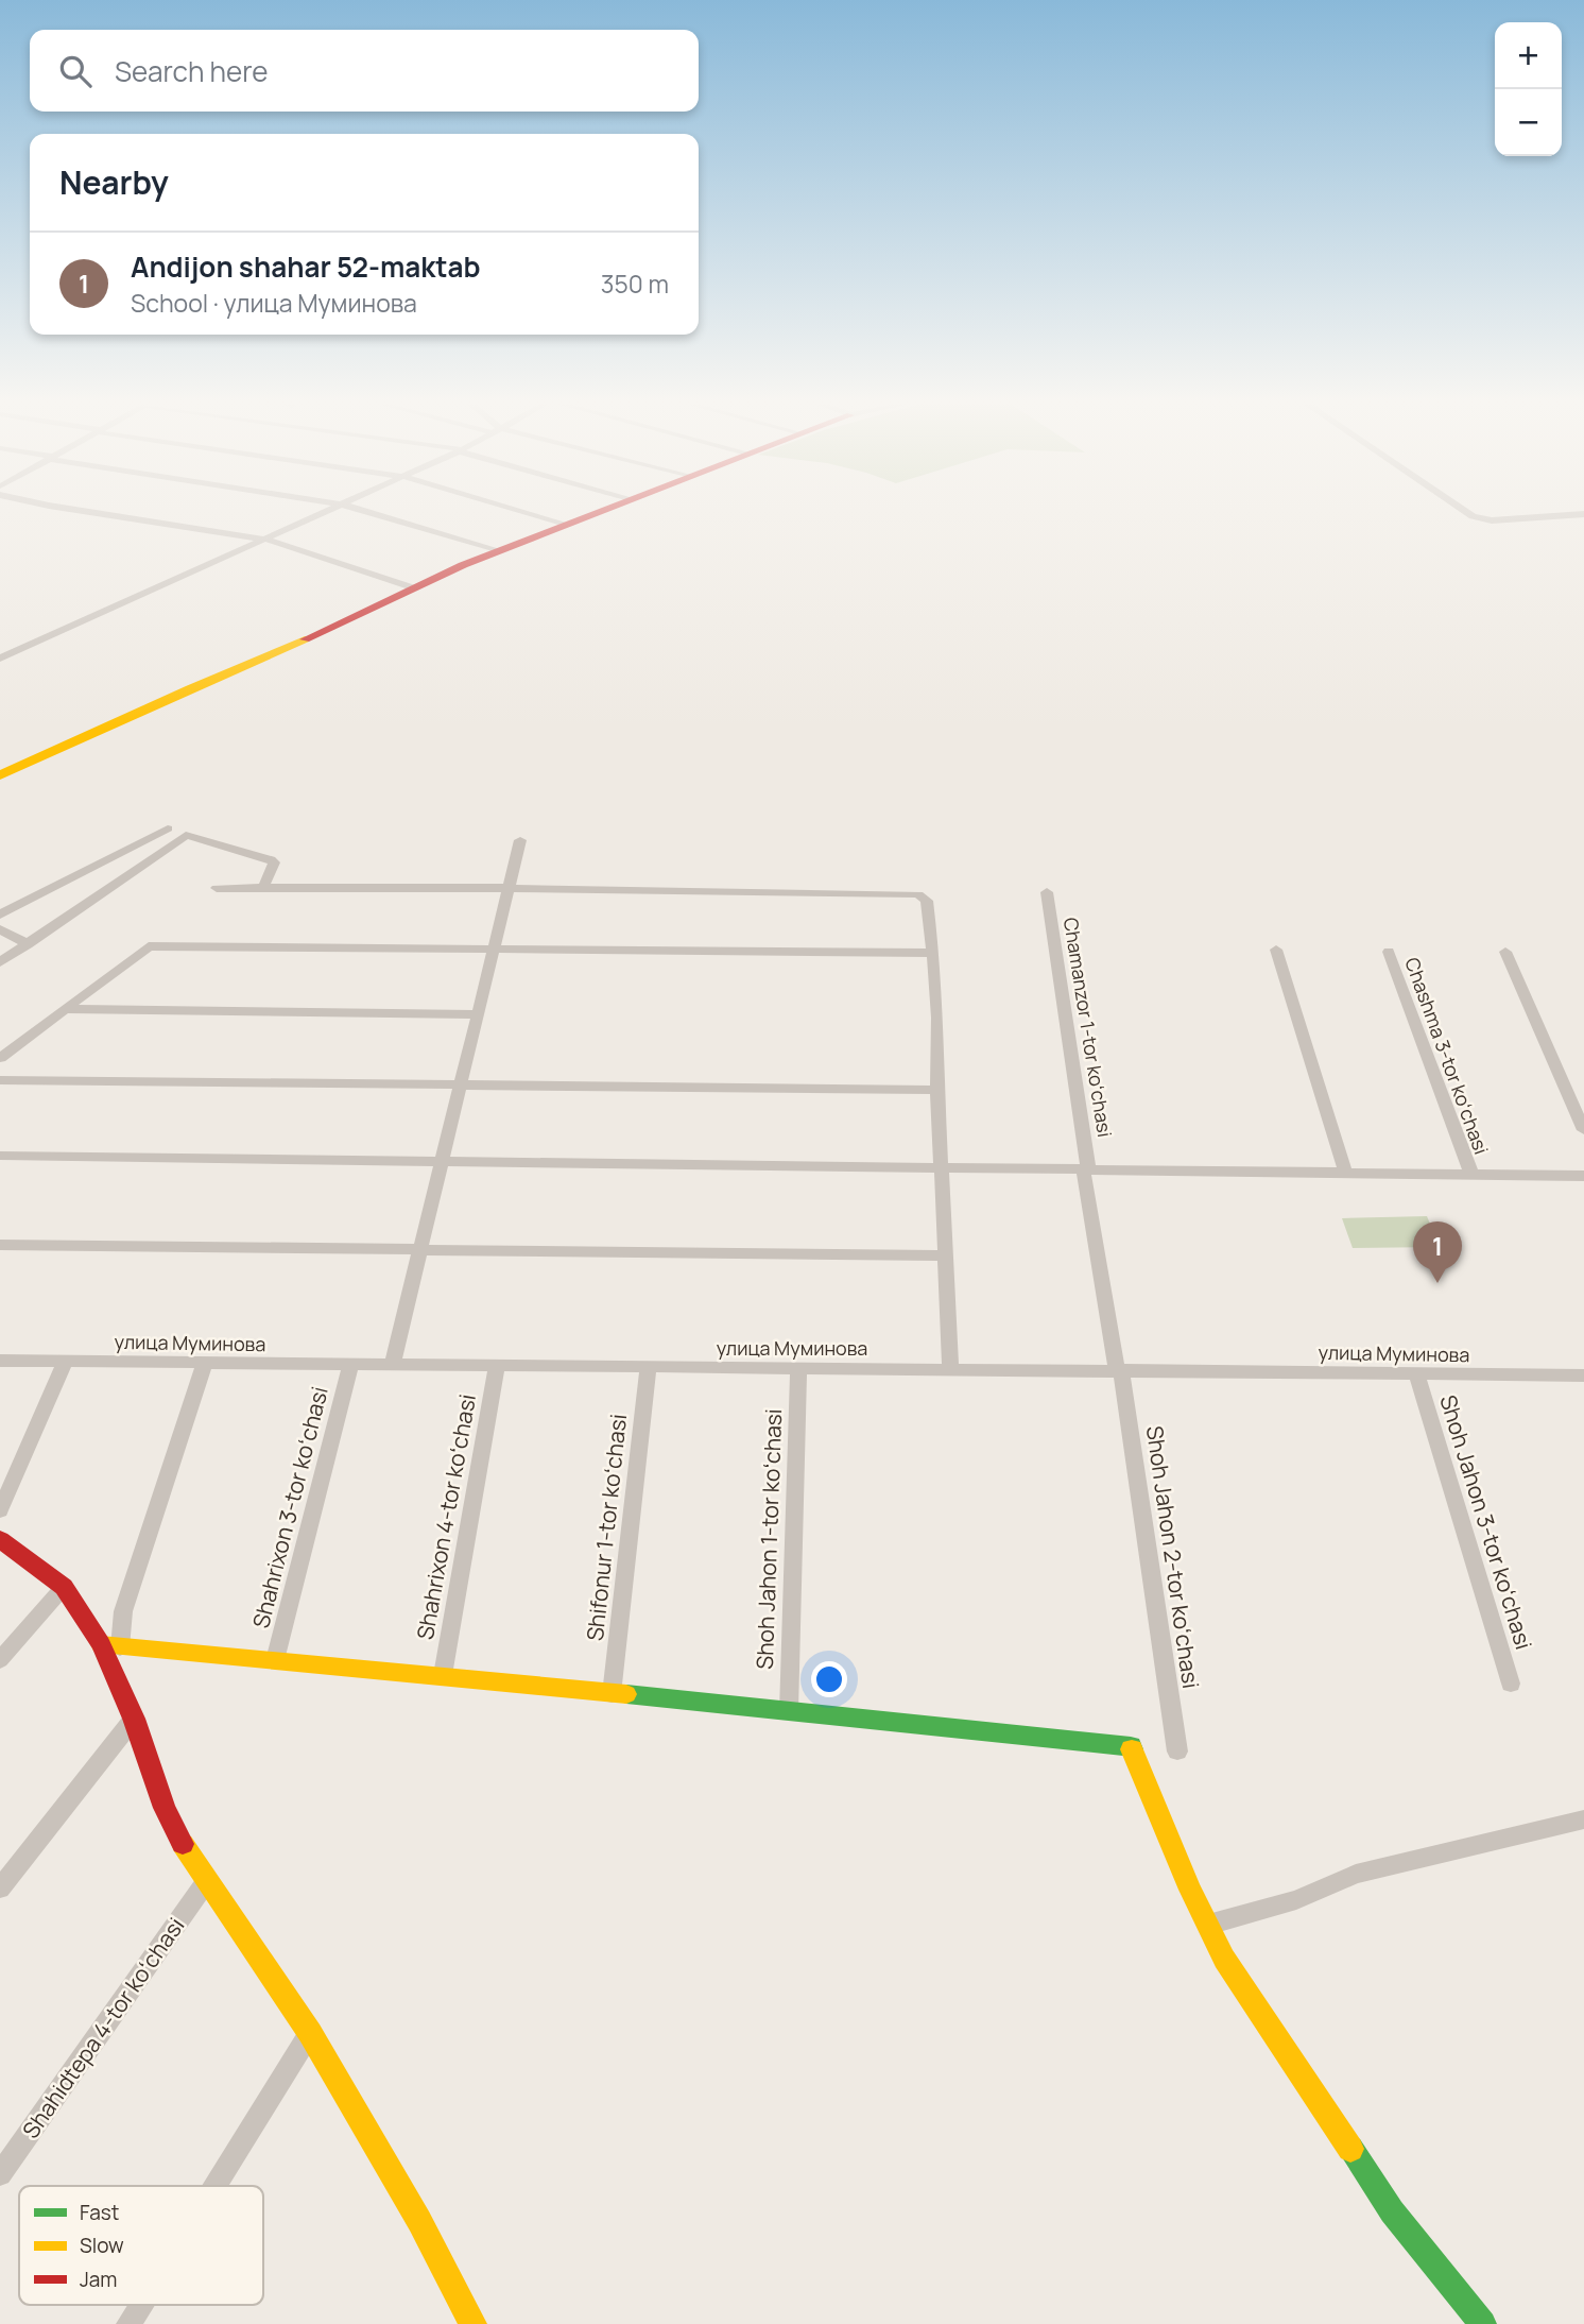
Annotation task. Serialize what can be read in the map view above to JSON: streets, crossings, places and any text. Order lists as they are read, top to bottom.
{
  "streets": {
    "street": [
      "Chamanzor 1-tor koʻchasi",
      "Chashma 3-tor koʻchasi",
      "улица Муминова",
      "Shahrixon 3-tor koʻchasi",
      "Shahrixon 4-tor koʻchasi",
      "Shoh Jahon 3-tor koʻchasi",
      "Shifonur 1-tor koʻchasi",
      "Shoh Jahon 1-tor koʻchasi",
      "Shoh Jahon 2-tor koʻchasi",
      "Shahidtepa 4-tor koʻchasi"
    ]
  },
  "crossings": [
    ["Chamanzor 1-tor koʻchasi", "улица Муминова"],
    ["Chamanzor 1-tor koʻchasi", "Shoh Jahon 2-tor koʻchasi"],
    ["улица Муминова", "Shahrixon 3-tor koʻchasi"],
    ["улица Муминова", "Shahrixon 4-tor koʻchasi"],
    ["улица Муминова", "Shoh Jahon 3-tor koʻchasi"],
    ["улица Муминова", "Shifonur 1-tor koʻchasi"],
    ["улица Муминова", "Shoh Jahon 1-tor koʻchasi"],
    ["улица Муминова", "Shoh Jahon 2-tor koʻchasi"]
  ],
  "legend": ["Fast", "Slow", "Jam"],
  "page": {
    "map_buttons": ["+", "−"],
    "search": "Search here",
    "heading": "Nearby",
    "list": [
      {
        "mark": "1",
        "name": "Andijon shahar 52-maktab",
        "note": "School · улица Муминова",
        "value": "350 m"
      }
    ],
    "pins": "1"
  }
}
